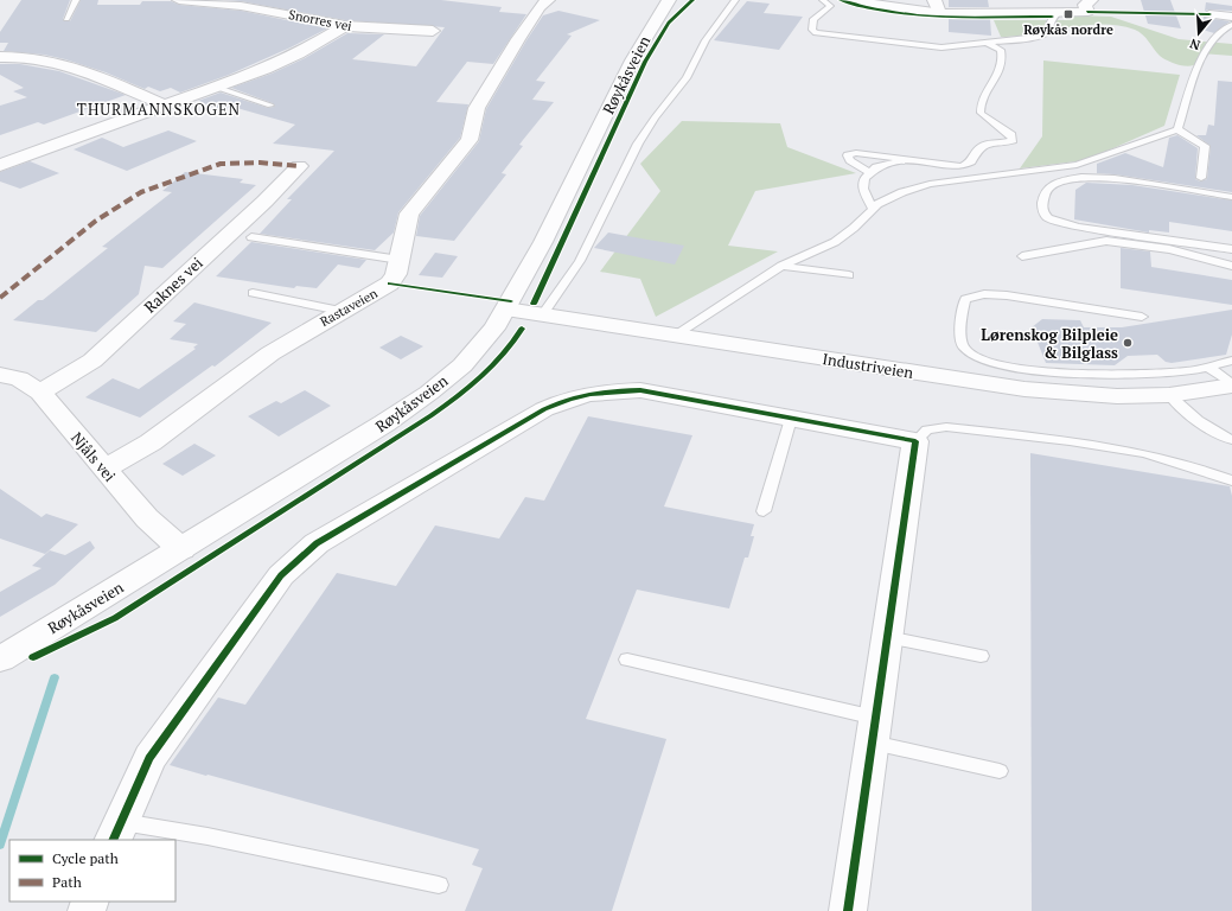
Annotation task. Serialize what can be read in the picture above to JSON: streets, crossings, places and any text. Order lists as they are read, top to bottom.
{
  "streets": {
    "street": [
      "Snorres vei",
      "Røykåsveien",
      "Raknes vei",
      "Rastaveien",
      "Industriveien",
      "Njåls vei"
    ]
  },
  "crossings": [
    ["Røykåsveien", "Industriveien"],
    ["Røykåsveien", "Njåls vei"],
    ["Raknes vei", "Njåls vei"],
    ["Rastaveien", "Njåls vei"]
  ],
  "districts": ["THURMANNSKOGEN"],
  "places": {
    "transit": ["Røykås nordre"],
    "other": ["Lørenskog Bilpleie & Bilglass"]
  },
  "legend": ["Cycle path", "Path"],
  "north": "bottom"
}
